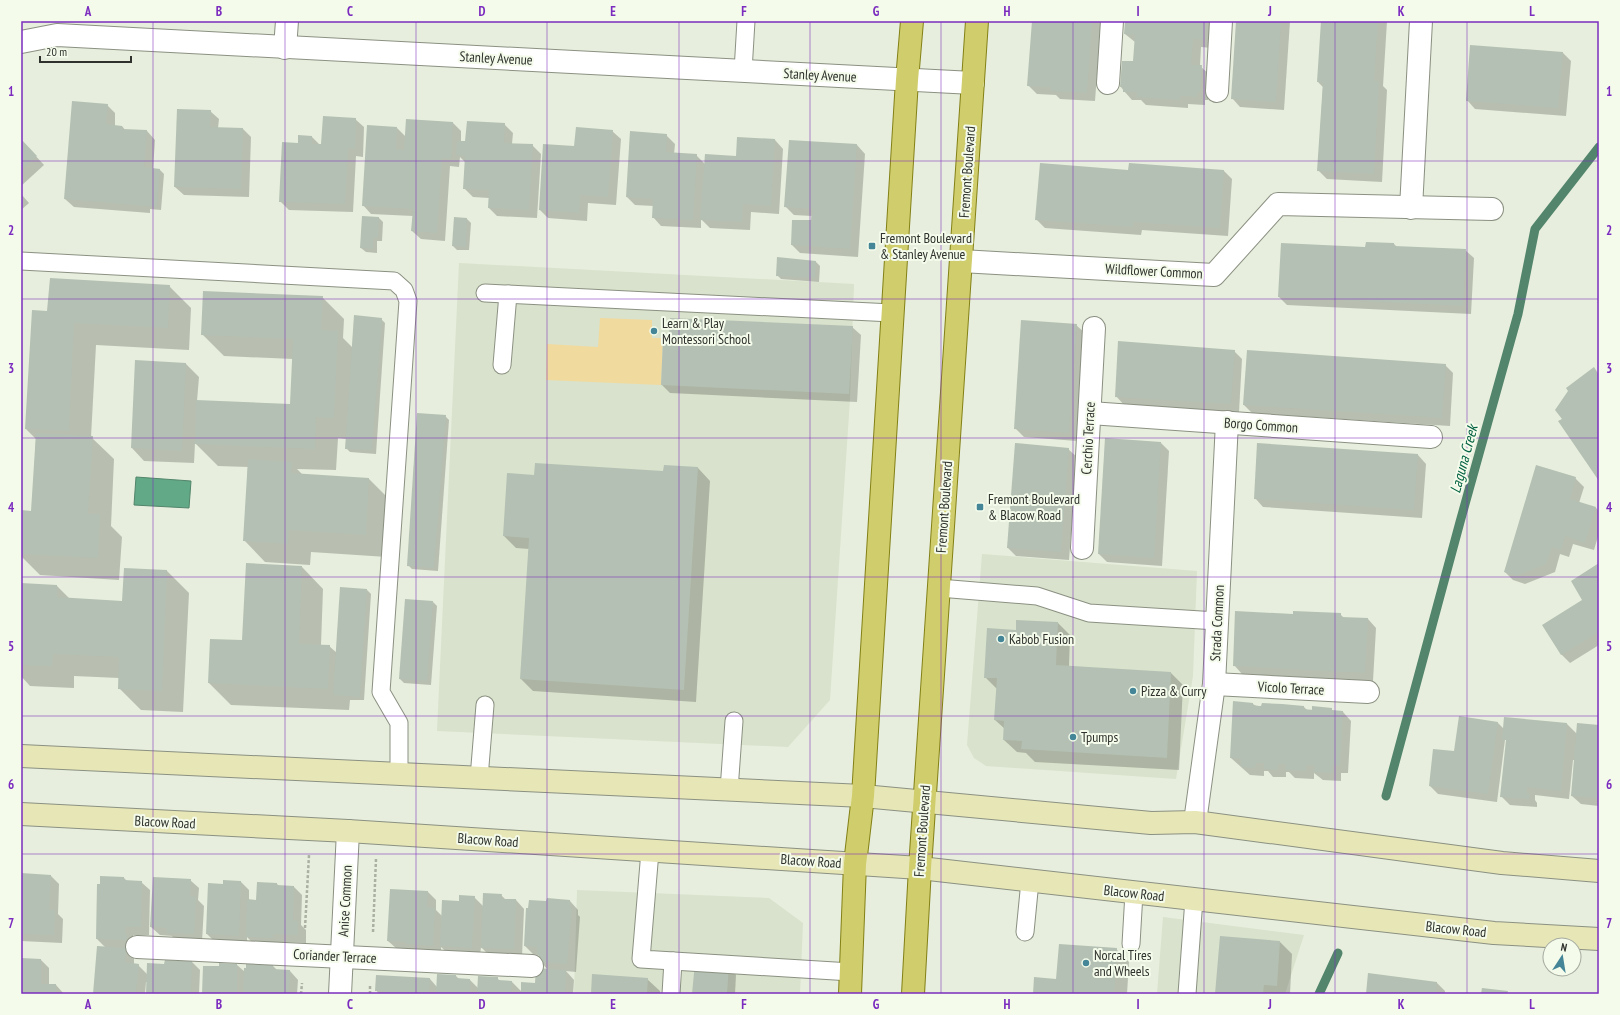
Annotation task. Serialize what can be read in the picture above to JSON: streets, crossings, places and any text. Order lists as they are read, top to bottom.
{
  "streets": {
    "main road": ["Fremont Boulevard", "Blacow Road"],
    "street": [
      "Stanley Avenue",
      "Wildflower Common",
      "Borgo Common",
      "Cerchio Terrace",
      "Strada Common",
      "Vicolo Terrace",
      "Anise Common",
      "Coriander Terrace"
    ]
  },
  "crossings": [
    ["Stanley Avenue", "Fremont Boulevard"],
    ["Fremont Boulevard", "Wildflower Common"],
    ["Fremont Boulevard", "Blacow Road"],
    ["Borgo Common", "Cerchio Terrace"],
    ["Borgo Common", "Strada Common"],
    ["Strada Common", "Vicolo Terrace"],
    ["Blacow Road", "Anise Common"],
    ["Anise Common", "Coriander Terrace"]
  ],
  "water": ["Laguna Creek"],
  "places": {
    "transit": ["Fremont Boulevard & Stanley Avenue", "Fremont Boulevard & Blacow Road"],
    "other": [
      "Learn & Play Montessori School",
      "Kabob Fusion",
      "Pizza & Curry",
      "Tpumps",
      "Norcal Tires and Wheels"
    ]
  },
  "scale_bar": "20 m",
  "north": "top",
  "grid": {
    "columns": [
      "A",
      "B",
      "C",
      "D",
      "E",
      "F",
      "G",
      "H",
      "I",
      "J",
      "K",
      "L"
    ],
    "rows": [
      "1",
      "2",
      "3",
      "4",
      "5",
      "6",
      "7"
    ]
  }
}
